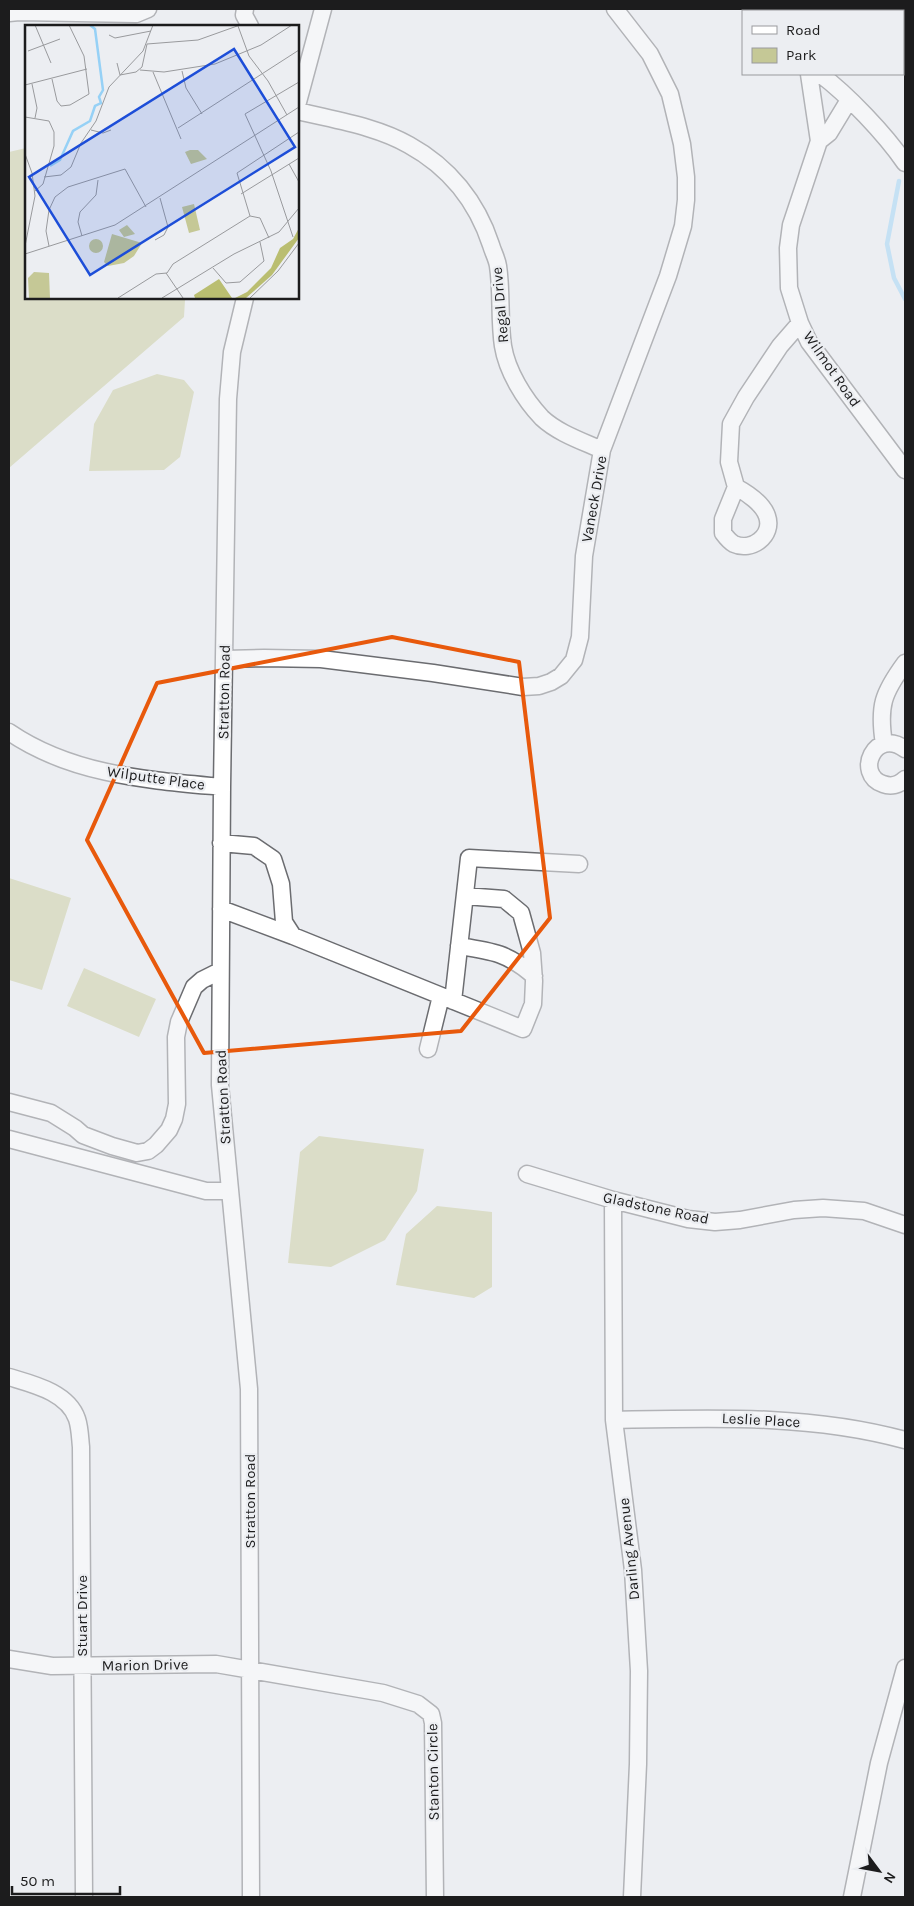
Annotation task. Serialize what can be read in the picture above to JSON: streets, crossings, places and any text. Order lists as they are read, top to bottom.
{
  "streets": {
    "street": [
      "Regal Drive",
      "Wilmot Road",
      "Vaneck Drive",
      "Stratton Road",
      "Wilputte Place",
      "Gladstone Road",
      "Leslie Place",
      "Darling Avenue",
      "Stuart Drive",
      "Marion Drive",
      "Stanton Circle"
    ]
  },
  "crossings": [
    ["Regal Drive", "Vaneck Drive"],
    ["Vaneck Drive", "Stratton Road"],
    ["Stratton Road", "Wilputte Place"],
    ["Stratton Road", "Marion Drive"],
    ["Stratton Road", "Stanton Circle"],
    ["Gladstone Road", "Darling Avenue"],
    ["Leslie Place", "Darling Avenue"],
    ["Stuart Drive", "Marion Drive"],
    ["Marion Drive", "Stanton Circle"]
  ],
  "legend": ["Road", "Park"],
  "scale_bar": "50 m",
  "north": "bottom right"
}
